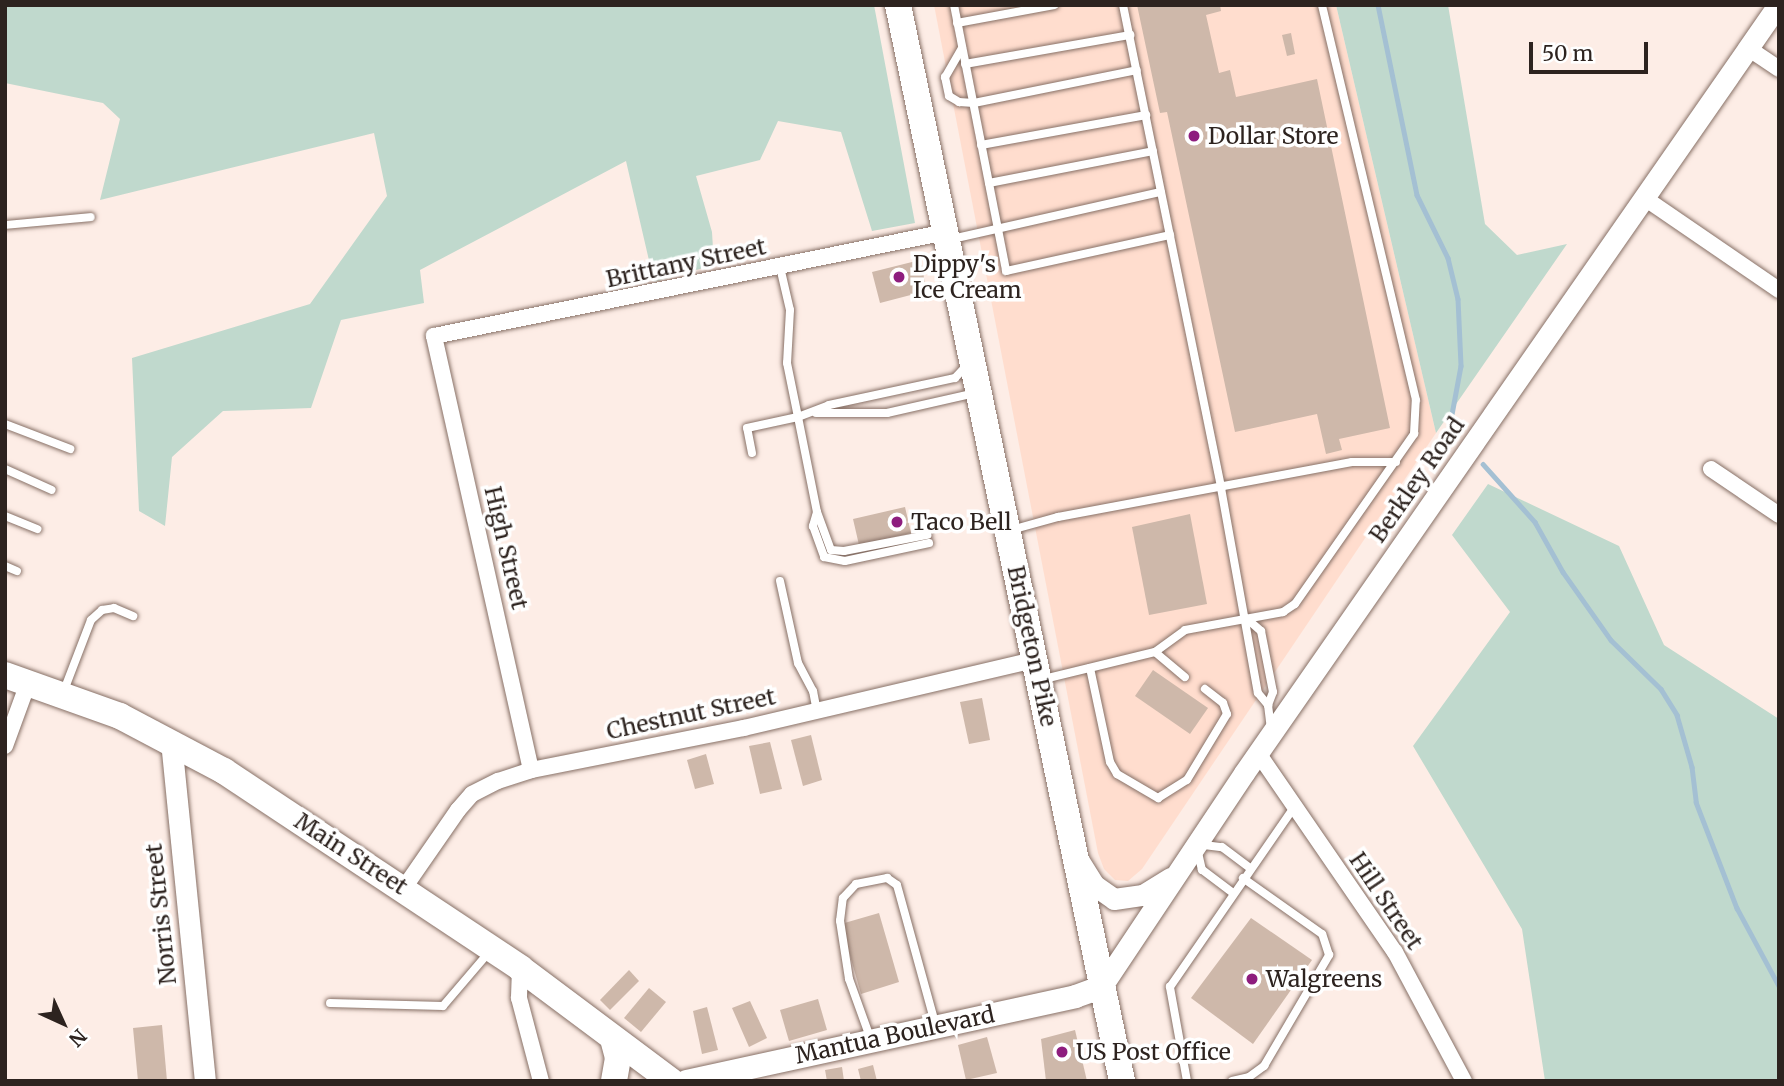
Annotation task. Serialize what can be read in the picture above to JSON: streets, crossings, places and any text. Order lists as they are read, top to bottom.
{
  "streets": {
    "main road": ["Bridgeton Pike", "Main Street", "Mantua Boulevard"],
    "street": [
      "Brittany Street",
      "Berkley Road",
      "High Street",
      "Chestnut Street",
      "Hill Street",
      "Norris Street"
    ]
  },
  "crossings": [
    ["Brittany Street", "High Street"],
    ["Brittany Street", "Bridgeton Pike"],
    ["Berkley Road", "Bridgeton Pike"],
    ["Berkley Road", "Hill Street"],
    ["Berkley Road", "Mantua Boulevard"],
    ["High Street", "Chestnut Street"],
    ["Bridgeton Pike", "Chestnut Street"],
    ["Bridgeton Pike", "Mantua Boulevard"],
    ["Chestnut Street", "Main Street"],
    ["Main Street", "Norris Street"]
  ],
  "places": [
    "Dollar Store",
    "Dippy's Ice Cream",
    "Taco Bell",
    "Walgreens",
    "US Post Office"
  ],
  "scale_bar": "50 m",
  "north": "bottom right"
}
